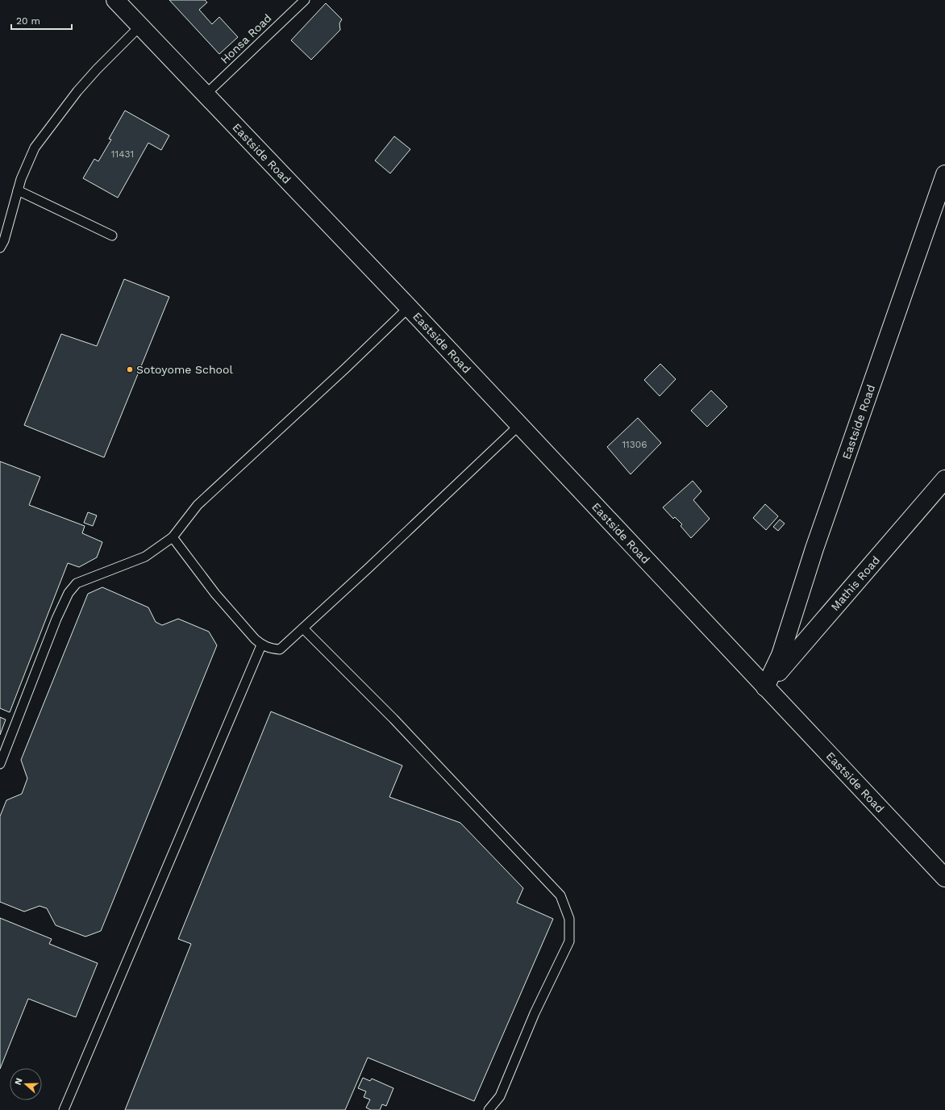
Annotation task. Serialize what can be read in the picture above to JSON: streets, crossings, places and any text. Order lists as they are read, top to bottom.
{
  "streets": {
    "main road": ["Eastside Road", "Mathis Road"],
    "lane": ["Honsa Road"]
  },
  "crossings": [
    ["Honsa Road", "Eastside Road"],
    ["Eastside Road", "Mathis Road"]
  ],
  "places": ["Sotoyome School"],
  "house_numbers": ["11431", "11306"],
  "scale_bar": "20 m",
  "north": "left"
}
